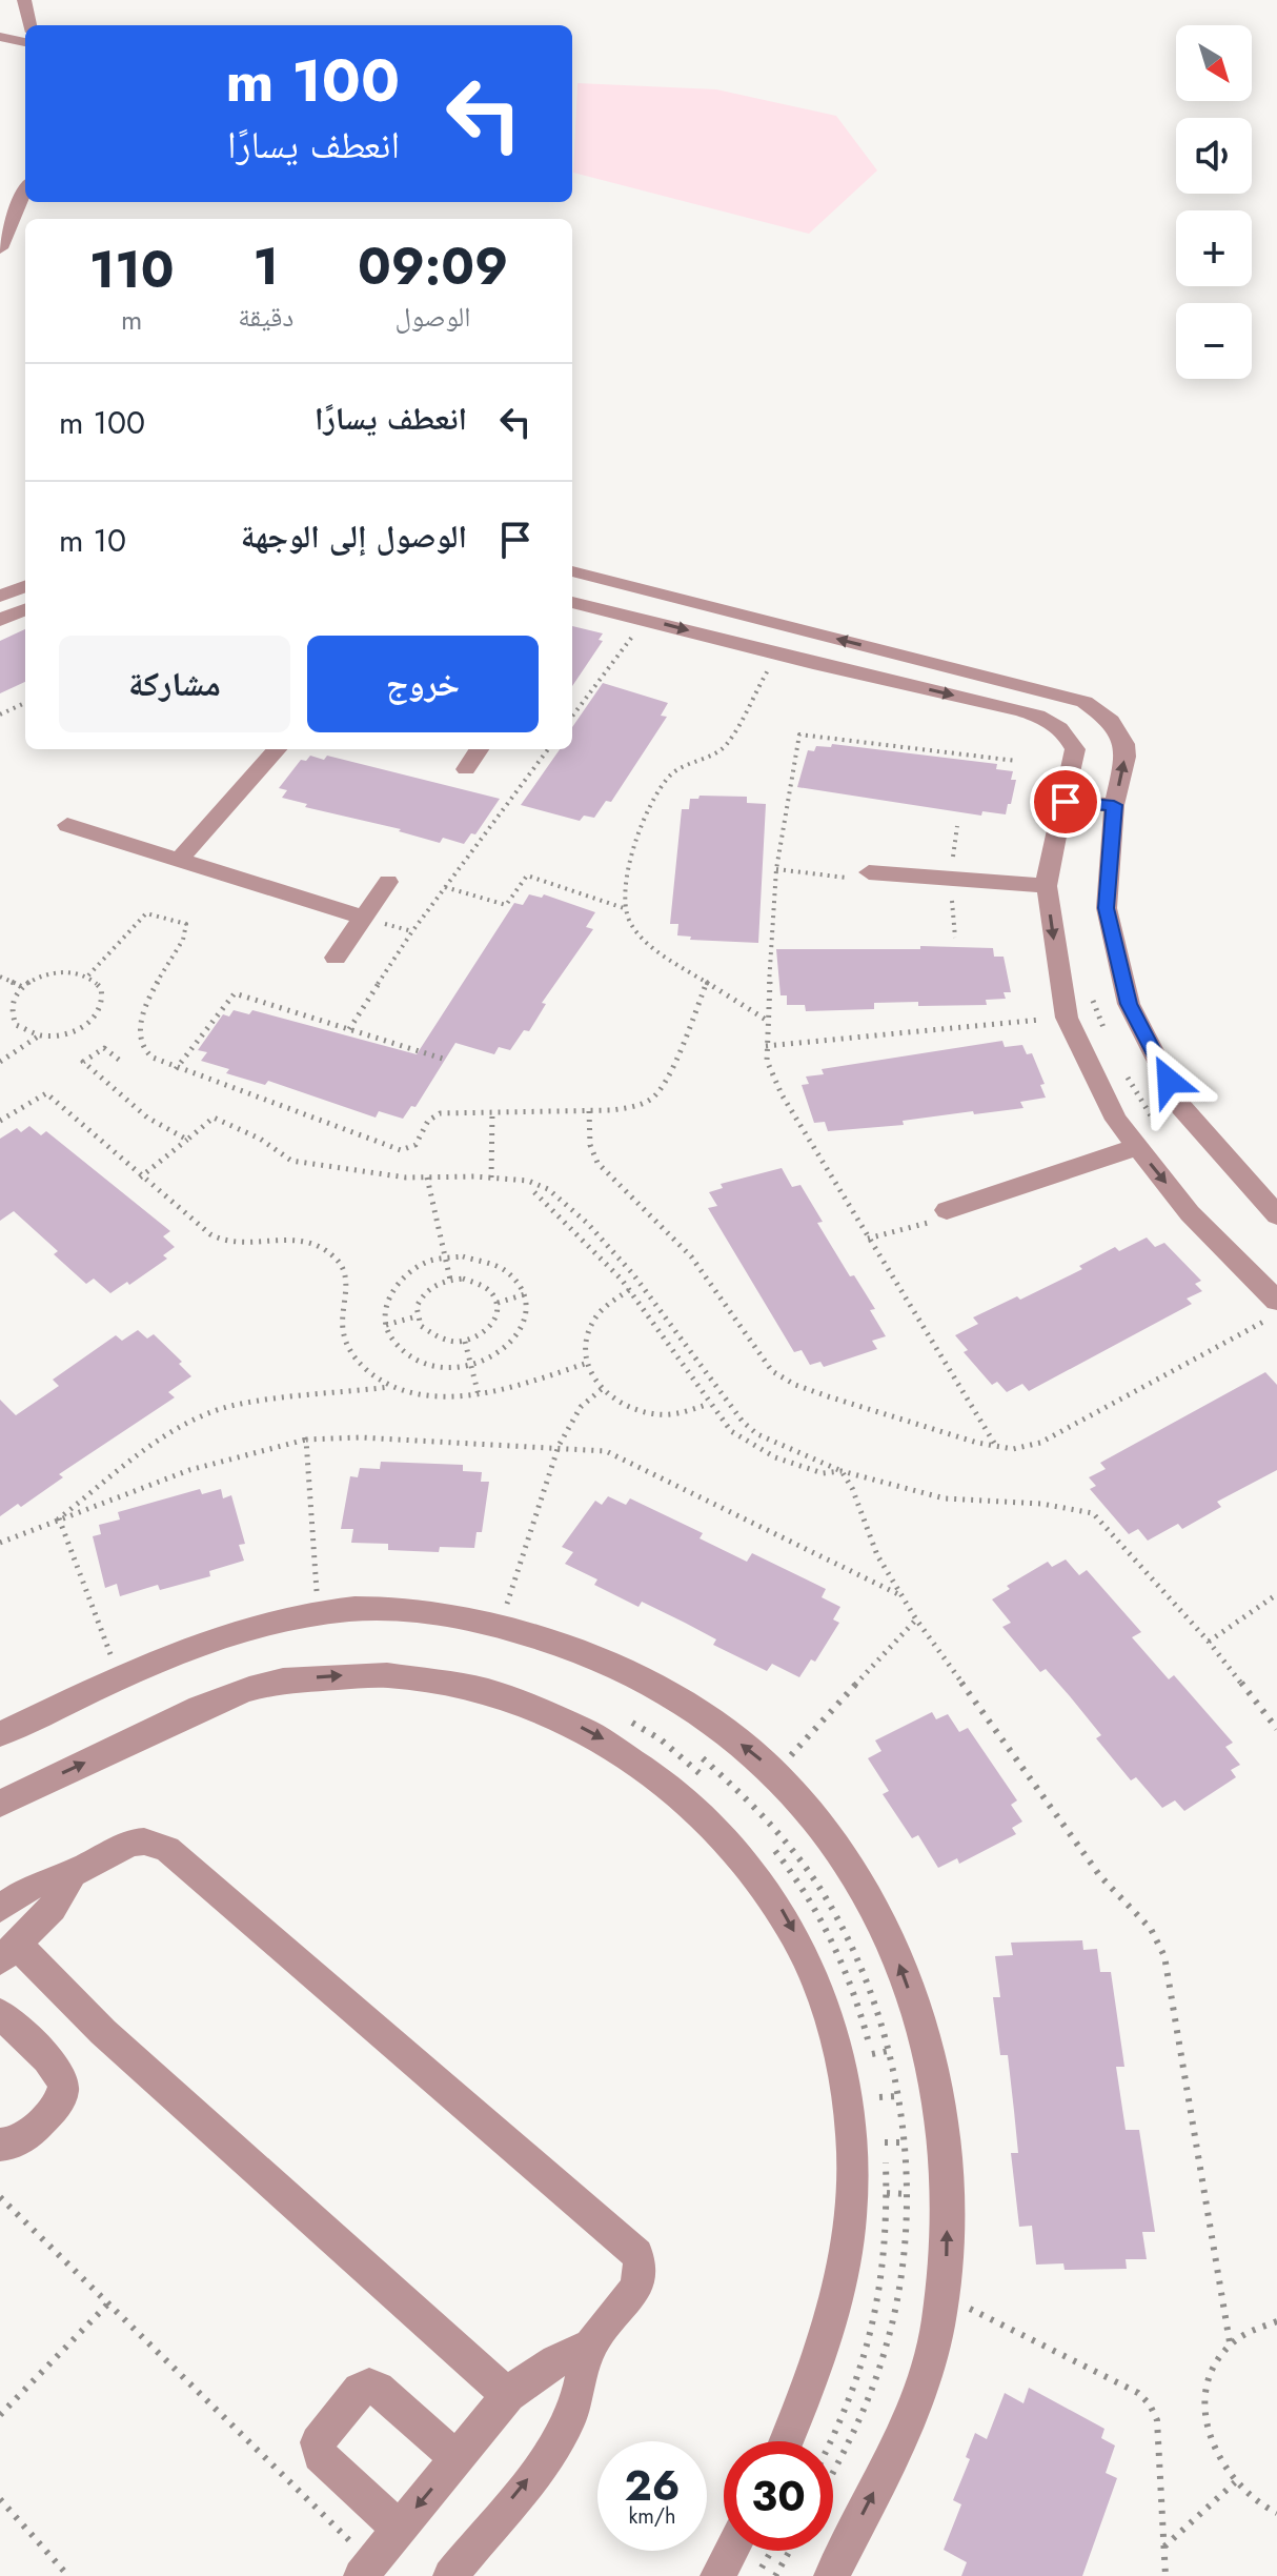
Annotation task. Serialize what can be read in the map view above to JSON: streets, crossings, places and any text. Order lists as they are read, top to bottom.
{
  "north": "bottom right",
  "page": {
    "map_buttons": ["+", "−"],
    "turn": ["100 m", "انعطف يسارًا"],
    "eta": [
      "09:09",
      "الوصول",
      "1",
      "دقيقة",
      "110",
      "m"
    ],
    "list": [
      {
        "name": "انعطف يسارًا",
        "value": "100 m"
      },
      {
        "name": "الوصول إلى الوجهة",
        "value": "10 m"
      }
    ],
    "buttons": ["خروج", "مشاركة"],
    "speed": "26 km/h",
    "limit": "30"
  }
}
